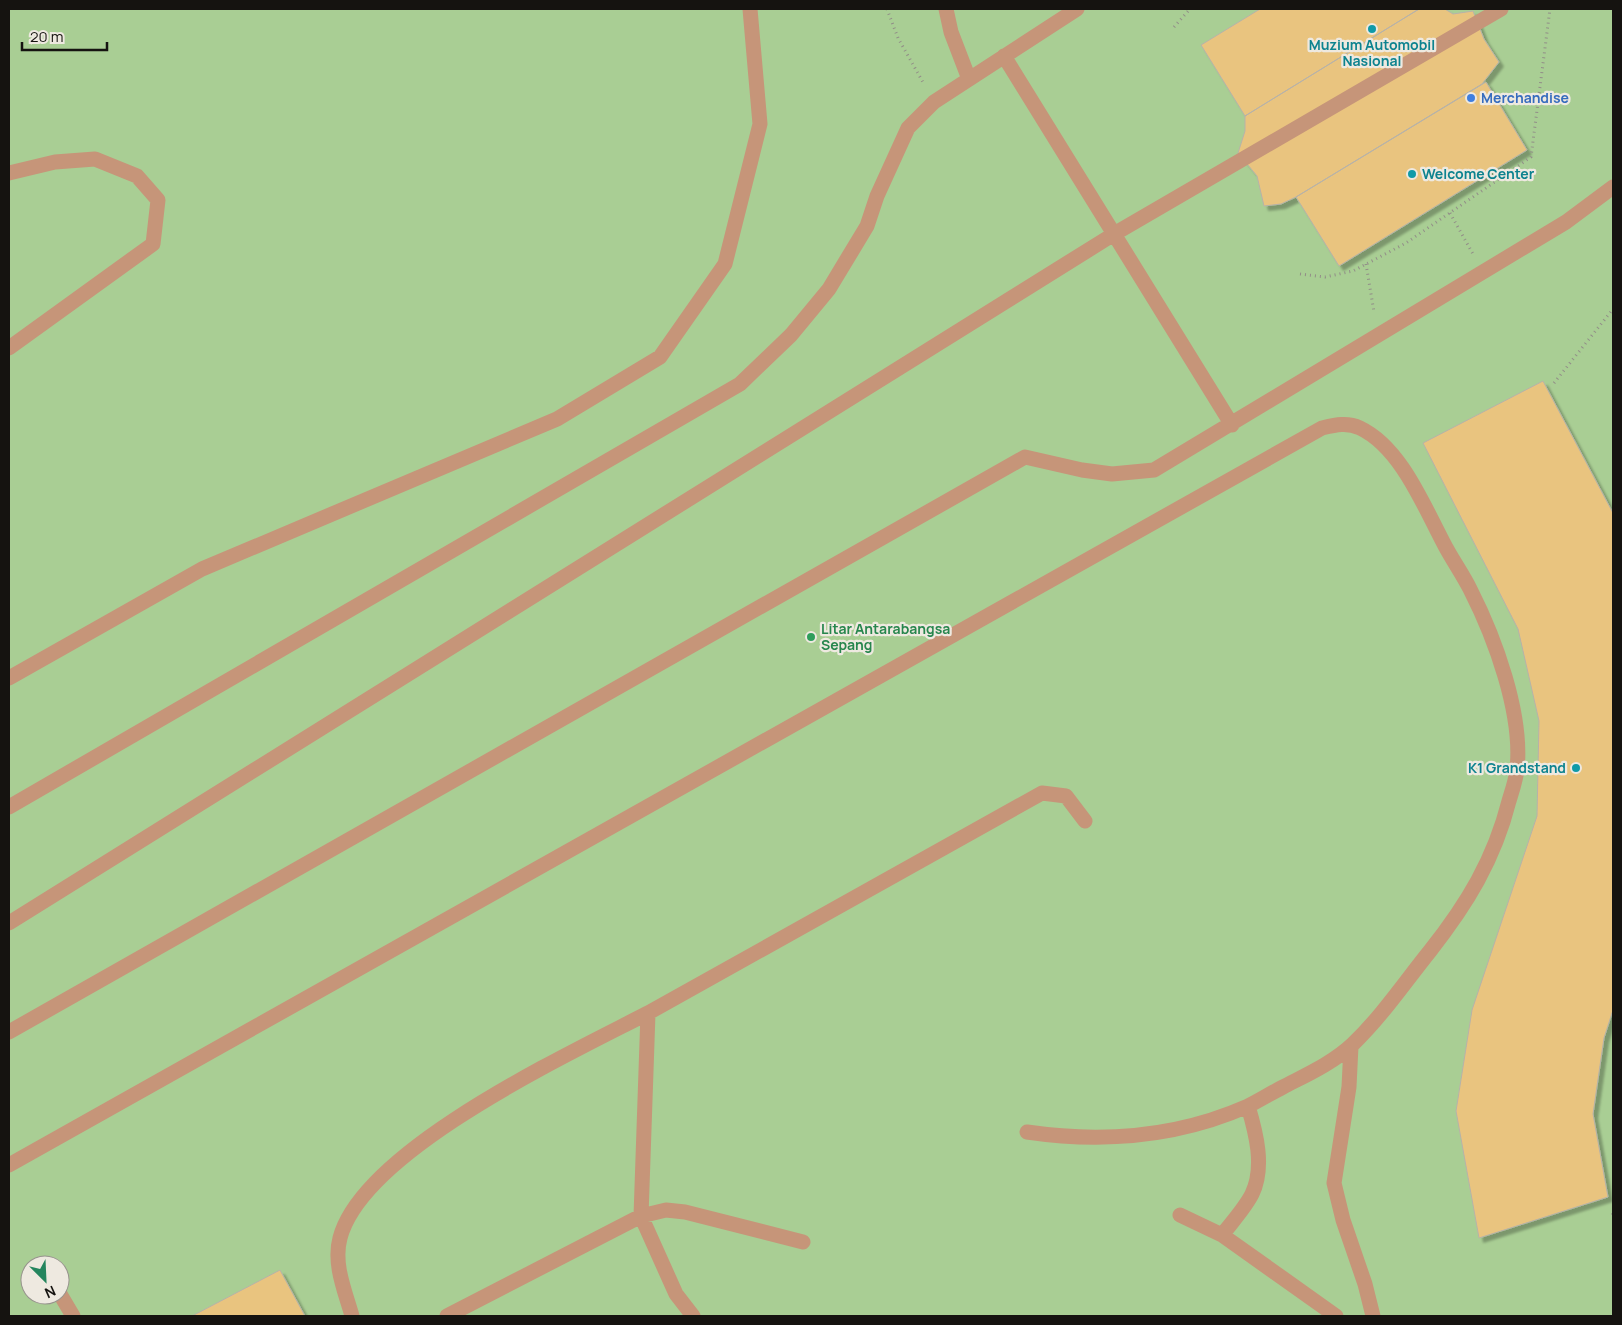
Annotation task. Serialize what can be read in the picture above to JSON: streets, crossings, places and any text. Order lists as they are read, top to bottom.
{
  "places": [
    "Muzium Automobil Nasional",
    "Merchandise",
    "Welcome Center",
    "Litar Antarabangsa Sepang",
    "K1 Grandstand"
  ],
  "scale_bar": "20 m",
  "north": "bottom right"
}
